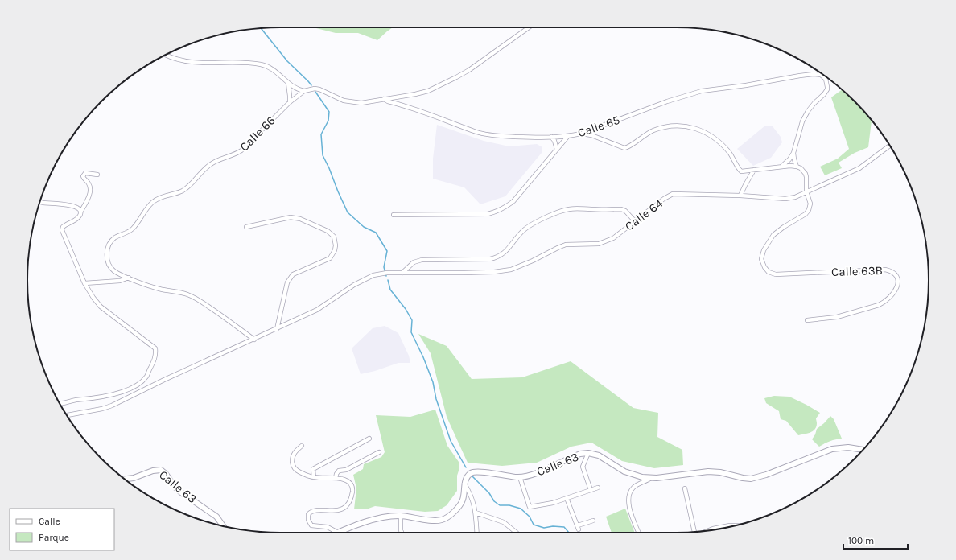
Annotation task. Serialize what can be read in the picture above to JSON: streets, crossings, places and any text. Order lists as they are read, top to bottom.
{
  "streets": {
    "main road": ["Calle 63"],
    "street": [
      "Calle 65",
      "Calle 66",
      "Calle 64",
      "Calle 63B"
    ]
  },
  "crossings": [
    ["Calle 66", "Calle 64"],
    ["Calle 64", "Calle 63B"]
  ],
  "legend": ["Calle", "Parque"],
  "scale_bar": "100 m"
}
